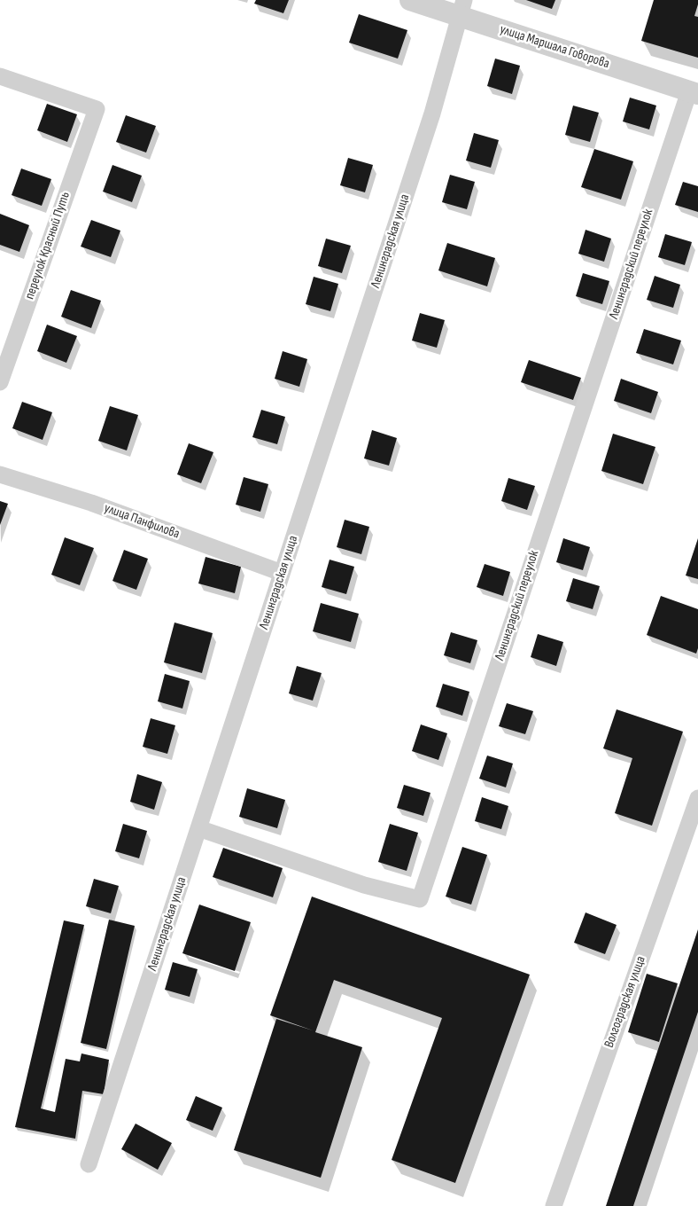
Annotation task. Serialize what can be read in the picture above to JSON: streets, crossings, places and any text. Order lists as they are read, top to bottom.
{
  "streets": {
    "street": [
      "улица Маршала Говорова",
      "Ленинградская улица",
      "переулок Красный Путь",
      "Ленинградский переулок",
      "улица Панфилова",
      "Волгоградская улица"
    ]
  },
  "crossings": [
    ["улица Маршала Говорова", "Ленинградская улица"],
    ["улица Маршала Говорова", "Ленинградский переулок"],
    ["Ленинградская улица", "Ленинградский переулок"],
    ["Ленинградская улица", "улица Панфилова"]
  ]
}
